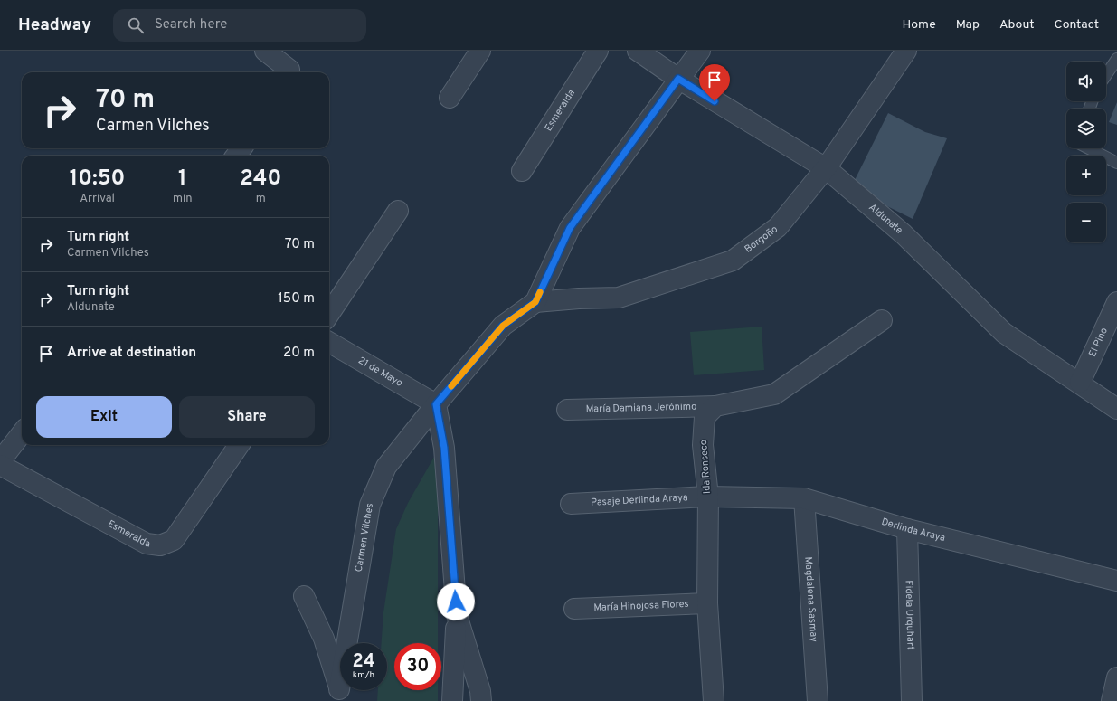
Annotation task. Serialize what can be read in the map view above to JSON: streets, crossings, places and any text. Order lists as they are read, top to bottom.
{
  "streets": {
    "street": [
      "Esmeralda",
      "Aldunate",
      "Borgoño",
      "El Pino",
      "21 de Mayo",
      "María Damiana Jerónimo",
      "Ida Ronseco",
      "Pasaje Derlinda Araya",
      "Derlinda Araya",
      "Carmen Vilches",
      "Magdalena Sasmay",
      "María Hinojosa Flores",
      "Fidela Urquhart"
    ]
  },
  "crossings": [
    ["Aldunate", "Borgoño"],
    ["Aldunate", "El Pino"],
    ["Aldunate", "Carmen Vilches"],
    ["Borgoño", "Carmen Vilches"],
    ["21 de Mayo", "Carmen Vilches"],
    ["María Damiana Jerónimo", "Ida Ronseco"],
    ["Ida Ronseco", "Pasaje Derlinda Araya"],
    ["Ida Ronseco", "Derlinda Araya"],
    ["Ida Ronseco", "María Hinojosa Flores"],
    ["Pasaje Derlinda Araya", "Derlinda Araya"],
    ["Derlinda Araya", "Magdalena Sasmay"],
    ["Derlinda Araya", "Fidela Urquhart"]
  ],
  "page": {
    "header": "Headway",
    "search": "Search here",
    "nav": [
      "Home",
      "Map",
      "About",
      "Contact"
    ],
    "map_buttons": ["+", "−"],
    "turn": ["70 m", "Carmen Vilches"],
    "eta": [
      "10:50",
      "Arrival",
      "1",
      "min",
      "240",
      "m"
    ],
    "list": [
      {
        "name": "Turn right",
        "note": "Carmen Vilches",
        "value": "70 m"
      },
      {
        "name": "Turn right",
        "note": "Aldunate",
        "value": "150 m"
      },
      {
        "name": "Arrive at destination",
        "value": "20 m"
      }
    ],
    "buttons": ["Exit", "Share"],
    "speed": "24 km/h",
    "limit": "30"
  }
}
